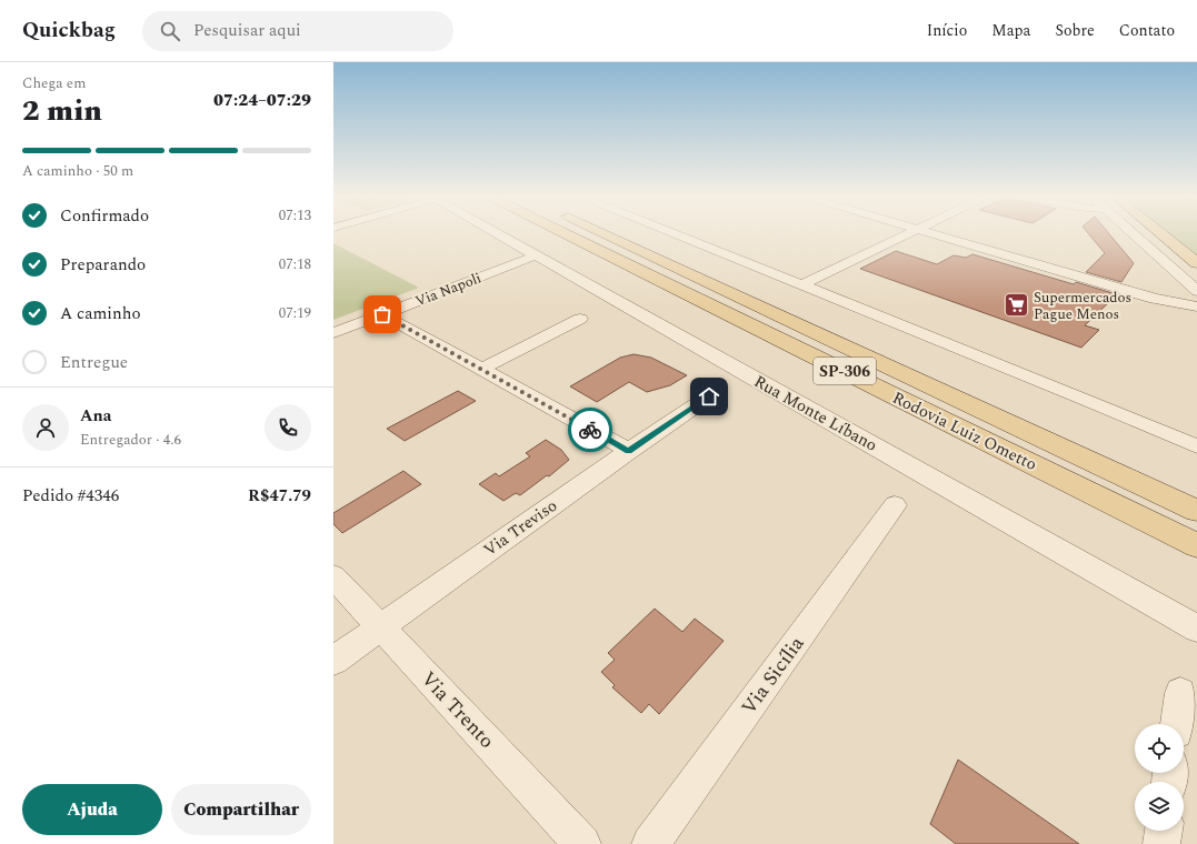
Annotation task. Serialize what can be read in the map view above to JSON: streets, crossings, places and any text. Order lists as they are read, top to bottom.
{
  "streets": {
    "main road": ["SP-306", "Rodovia Luiz Ometto"],
    "street": [
      "Via Napoli",
      "Rua Monte Líbano",
      "Via Treviso",
      "Via Sicília",
      "Via Trento"
    ]
  },
  "crossings": [
    ["Via Napoli", "Rua Monte Líbano"],
    ["Via Treviso", "Via Trento"]
  ],
  "places": {
    "supermarket": ["Supermercados Pague Menos"]
  },
  "page": {
    "header": "Quickbag",
    "search": "Pesquisar aqui",
    "nav": [
      "Início",
      "Mapa",
      "Sobre",
      "Contato"
    ],
    "heading": ["2 min", "Chega em", "07:24–07:29"],
    "panel": [
      "Ana",
      "Entregador · 4.6",
      "Pedido #4346",
      "R$47.79"
    ],
    "bar": "A caminho · 50 m",
    "list": [
      ["Confirmado", "07:13"],
      ["Preparando", "07:18"],
      ["A caminho", "07:19"],
      "Entregue"
    ],
    "buttons": ["Ajuda", "Compartilhar"]
  }
}
